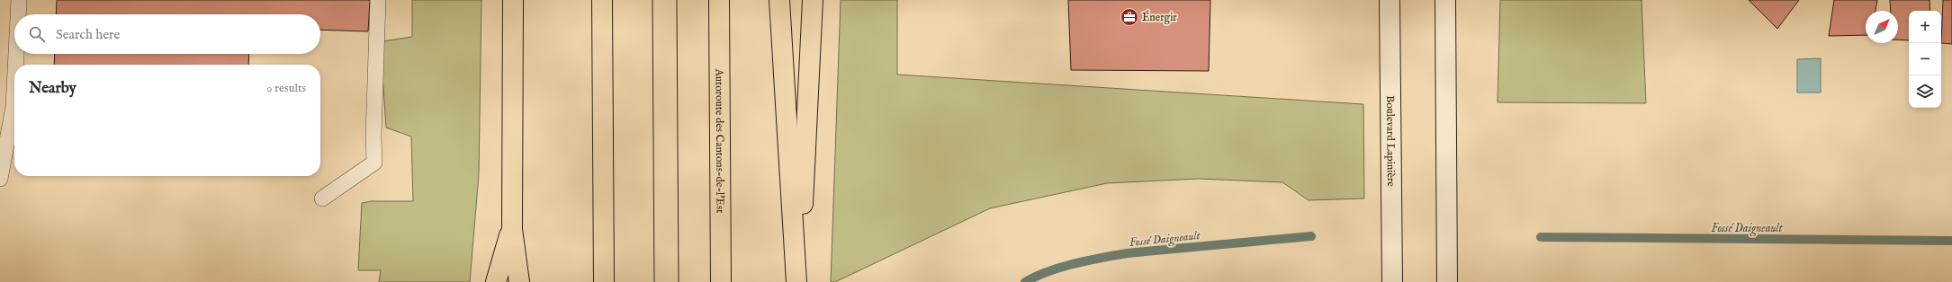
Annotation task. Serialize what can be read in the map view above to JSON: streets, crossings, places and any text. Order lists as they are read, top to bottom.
{
  "streets": {
    "highway": ["Autoroute des Cantons-de-l'Est"],
    "main road": ["Boulevard Lapinière"]
  },
  "water": ["Fossé Daigneault"],
  "places": {
    "office": ["Énergir"]
  },
  "north": "top right",
  "page": {
    "map_buttons": ["+", "−"],
    "search": "Search here",
    "heading": ["Nearby", "0 results"]
  }
}
